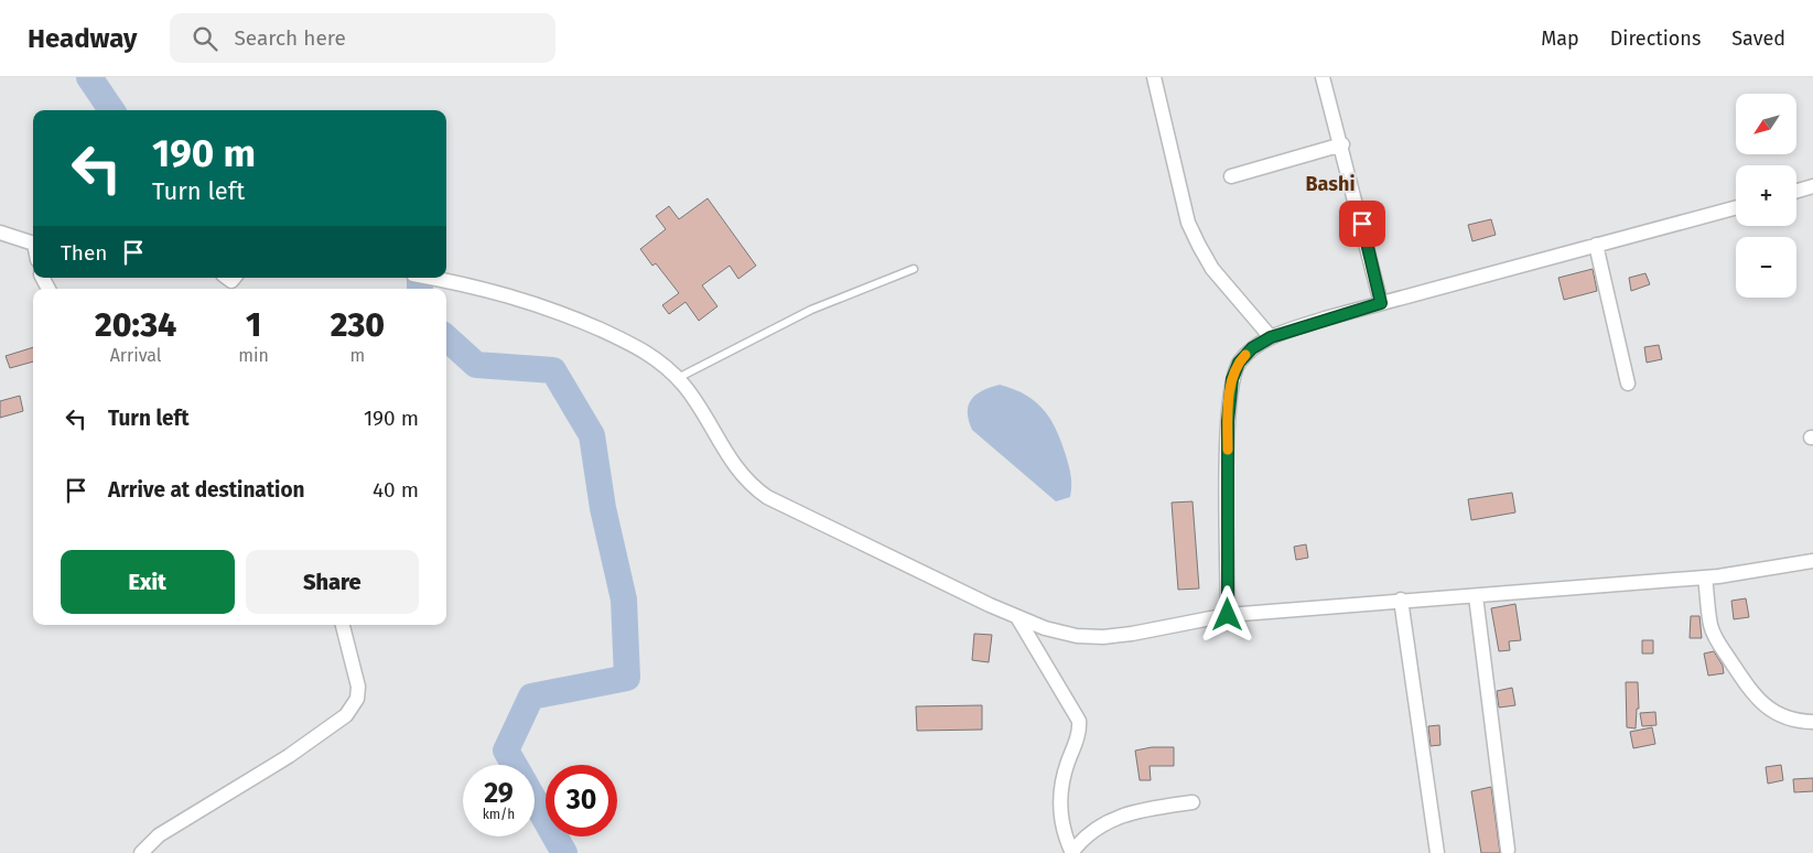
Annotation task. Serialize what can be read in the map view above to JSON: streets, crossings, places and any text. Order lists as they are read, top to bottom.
{
  "districts": ["Bashi"],
  "north": "bottom left",
  "page": {
    "header": "Headway",
    "search": "Search here",
    "nav": ["Map", "Directions", "Saved"],
    "map_buttons": ["+", "−"],
    "turn": ["190 m", "Turn left"],
    "then": "Then",
    "eta": [
      "20:34",
      "Arrival",
      "1",
      "min",
      "230",
      "m"
    ],
    "list": [
      {
        "name": "Turn left",
        "value": "190 m"
      },
      {
        "name": "Arrive at destination",
        "value": "40 m"
      }
    ],
    "buttons": ["Exit", "Share"],
    "speed": "29 km/h",
    "limit": "30"
  }
}
